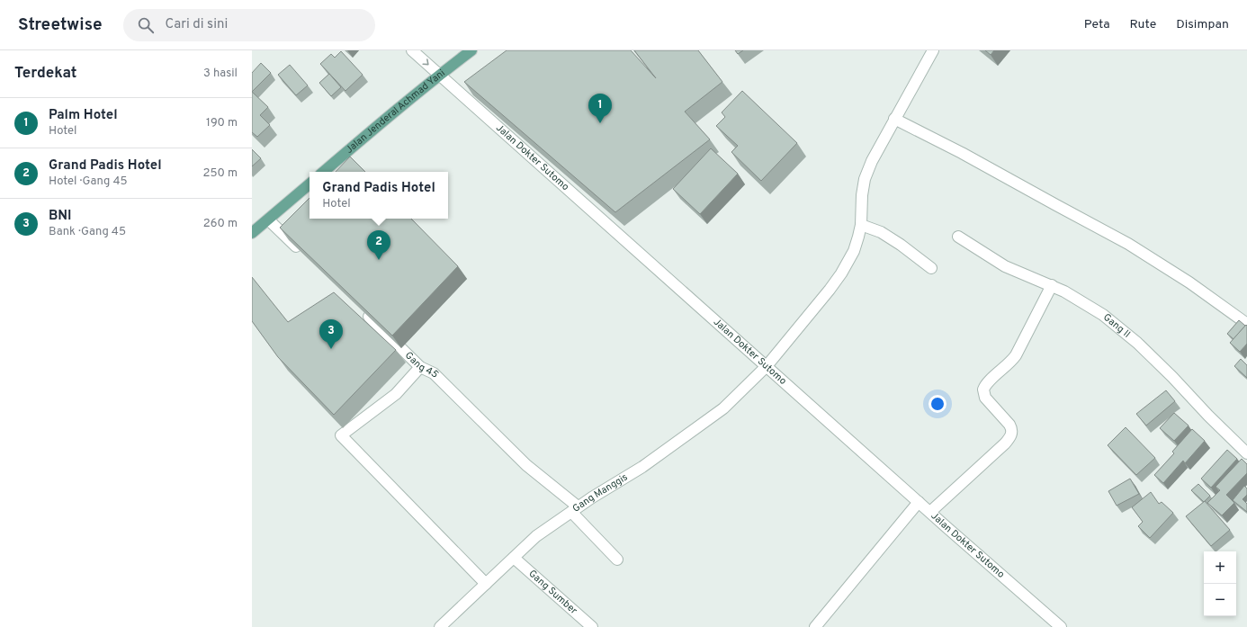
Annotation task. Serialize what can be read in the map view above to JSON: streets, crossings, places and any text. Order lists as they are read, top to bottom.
{
  "streets": {
    "main road": ["Jalan Jenderal Achmad Yani"],
    "street": [
      "Jalan Dokter Sutomo",
      "Gang II",
      "Gang 45",
      "Gang Manggis",
      "Gang Sumber"
    ]
  },
  "crossings": [
    ["Jalan Jenderal Achmad Yani", "Jalan Dokter Sutomo"],
    ["Jalan Dokter Sutomo", "Gang Manggis"],
    ["Gang 45", "Gang Manggis"],
    ["Gang Manggis", "Gang Sumber"]
  ],
  "page": {
    "header": "Streetwise",
    "search": "Cari di sini",
    "nav": ["Peta", "Rute", "Disimpan"],
    "heading": ["Terdekat", "3 hasil"],
    "pins": ["1", "2", "3"],
    "list": [
      {
        "mark": "1",
        "name": "Palm Hotel",
        "note": "Hotel",
        "value": "190 m"
      },
      {
        "mark": "2",
        "name": "Grand Padis Hotel",
        "note": "Hotel · Gang 45",
        "value": "250 m"
      },
      {
        "mark": "3",
        "name": "BNI",
        "note": "Bank · Gang 45",
        "value": "260 m"
      }
    ],
    "popup": ["Grand Padis Hotel", "Hotel"],
    "map_buttons": ["+", "−"]
  }
}
